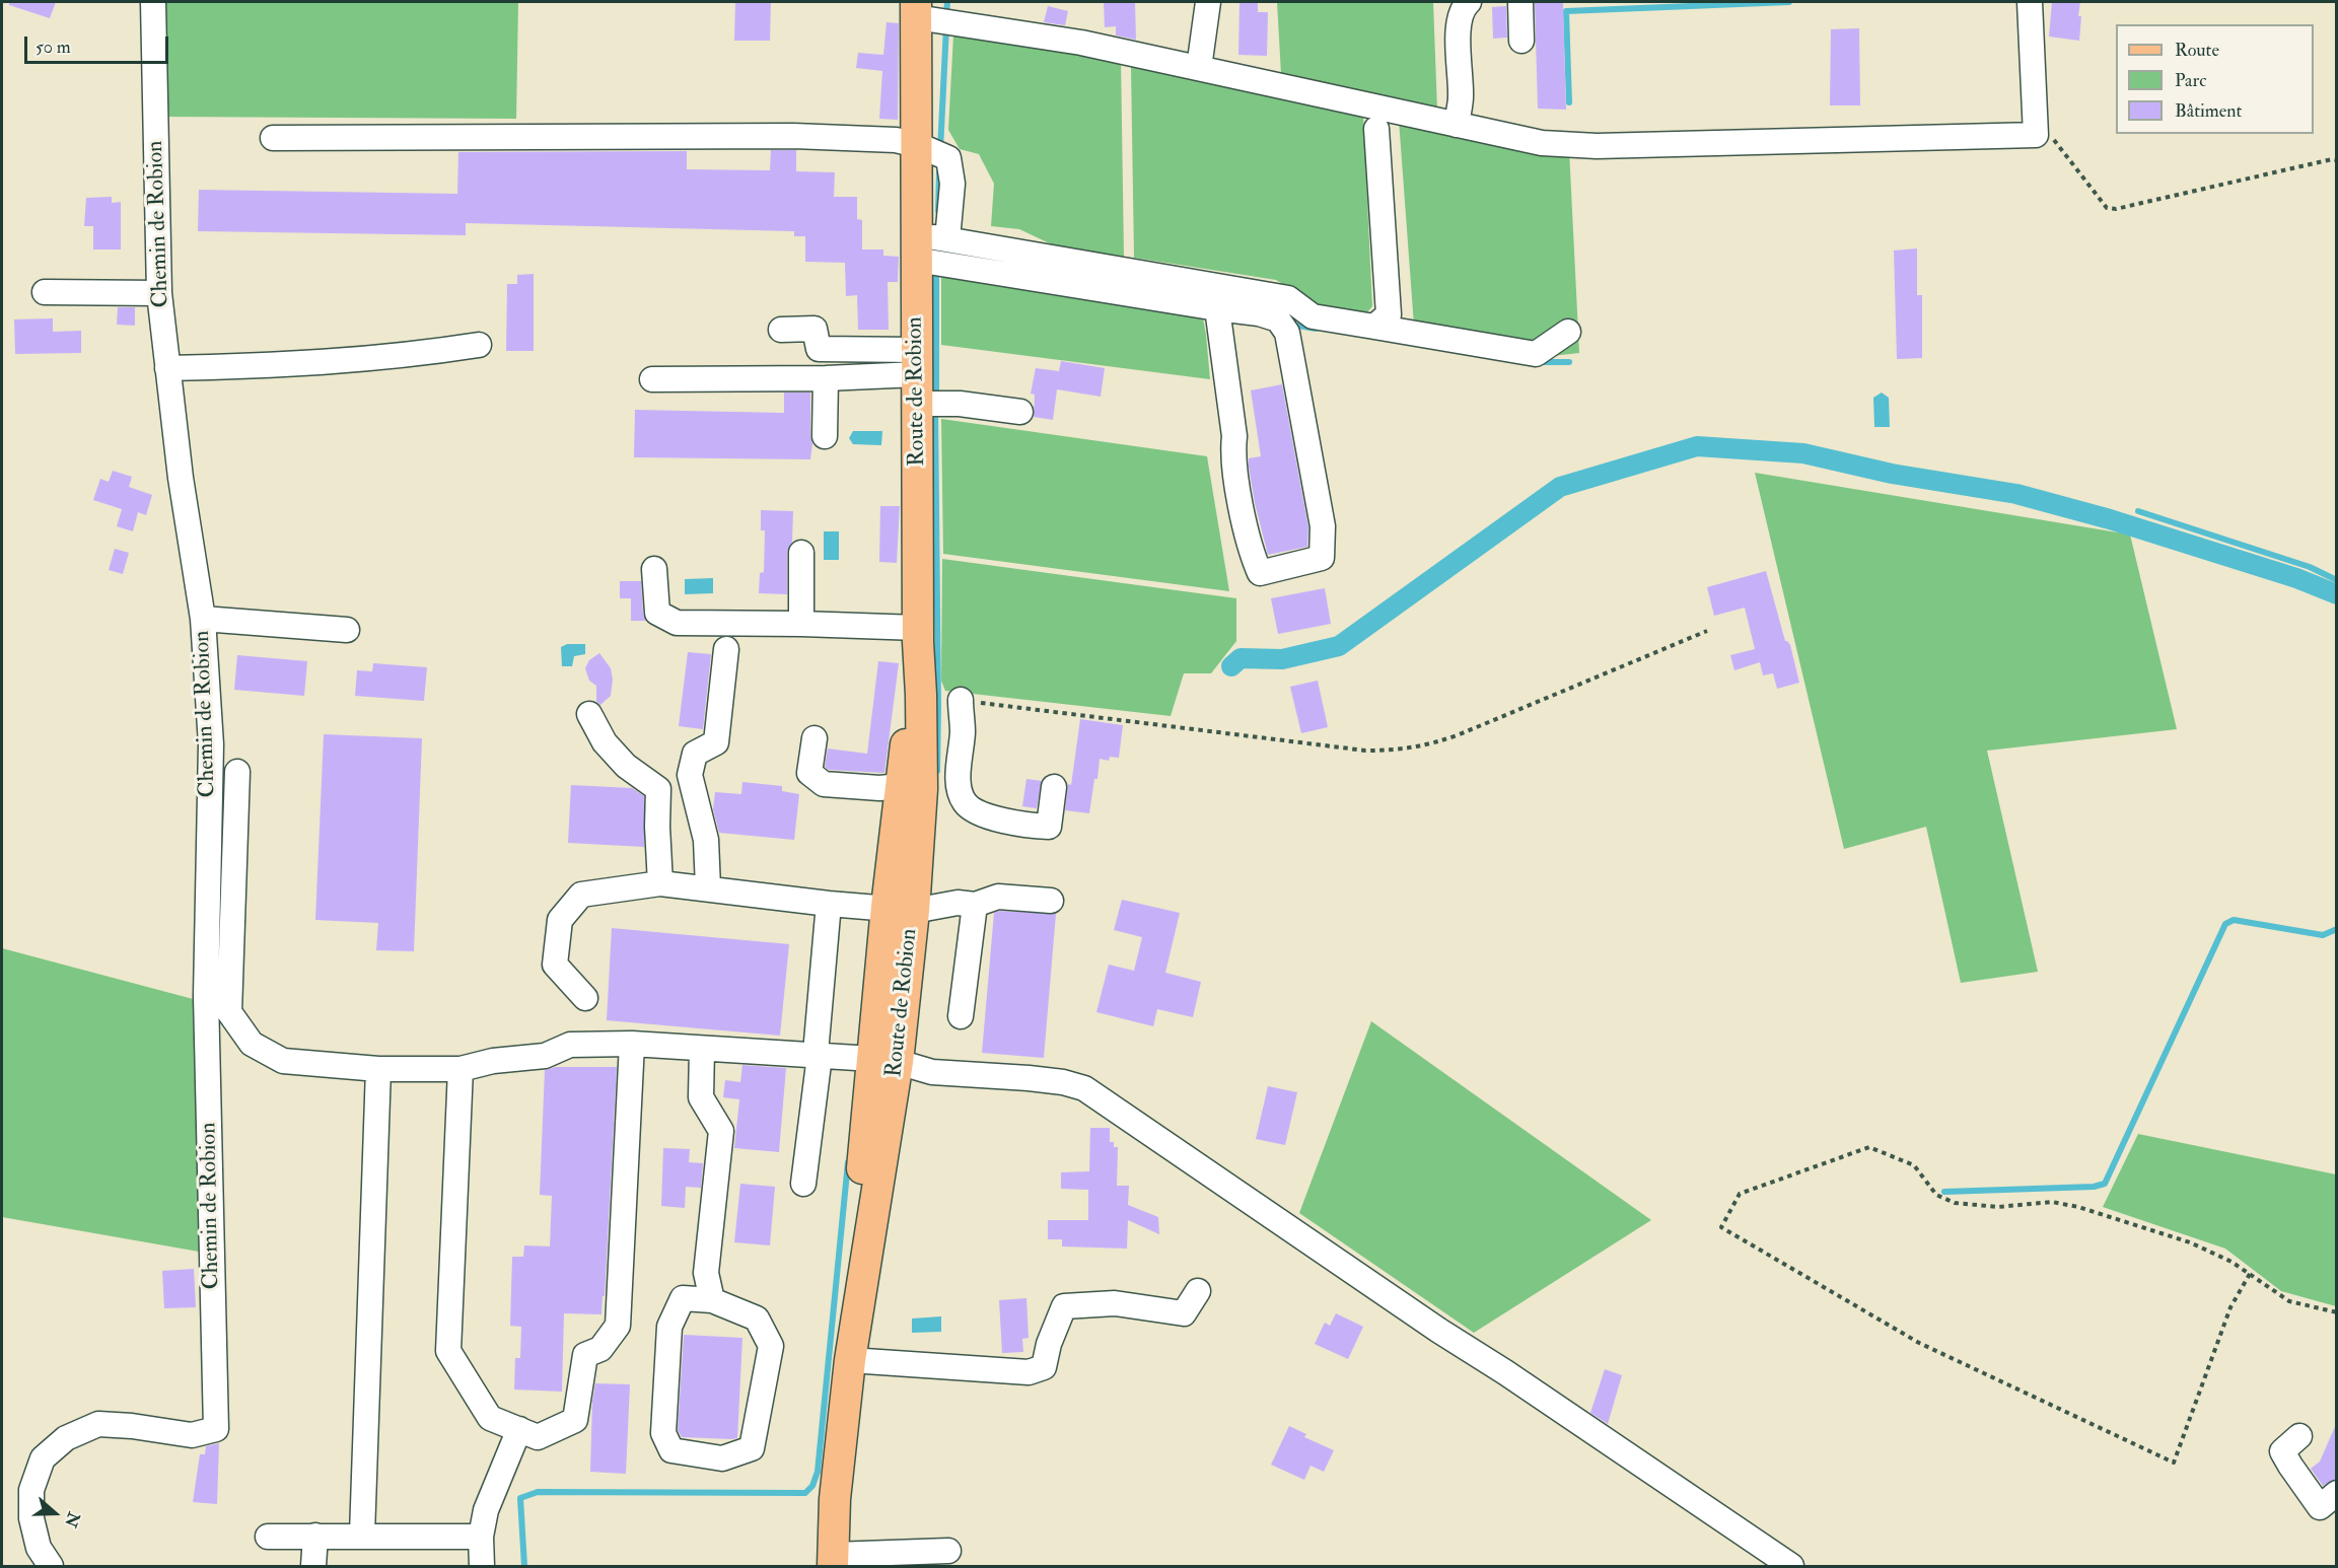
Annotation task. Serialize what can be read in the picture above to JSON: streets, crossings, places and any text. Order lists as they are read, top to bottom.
{
  "streets": {
    "main road": ["Route de Robion"],
    "street": ["Chemin de Robion"]
  },
  "legend": ["Route", "Parc", "Bâtiment"],
  "scale_bar": "50 m",
  "north": "right"
}
